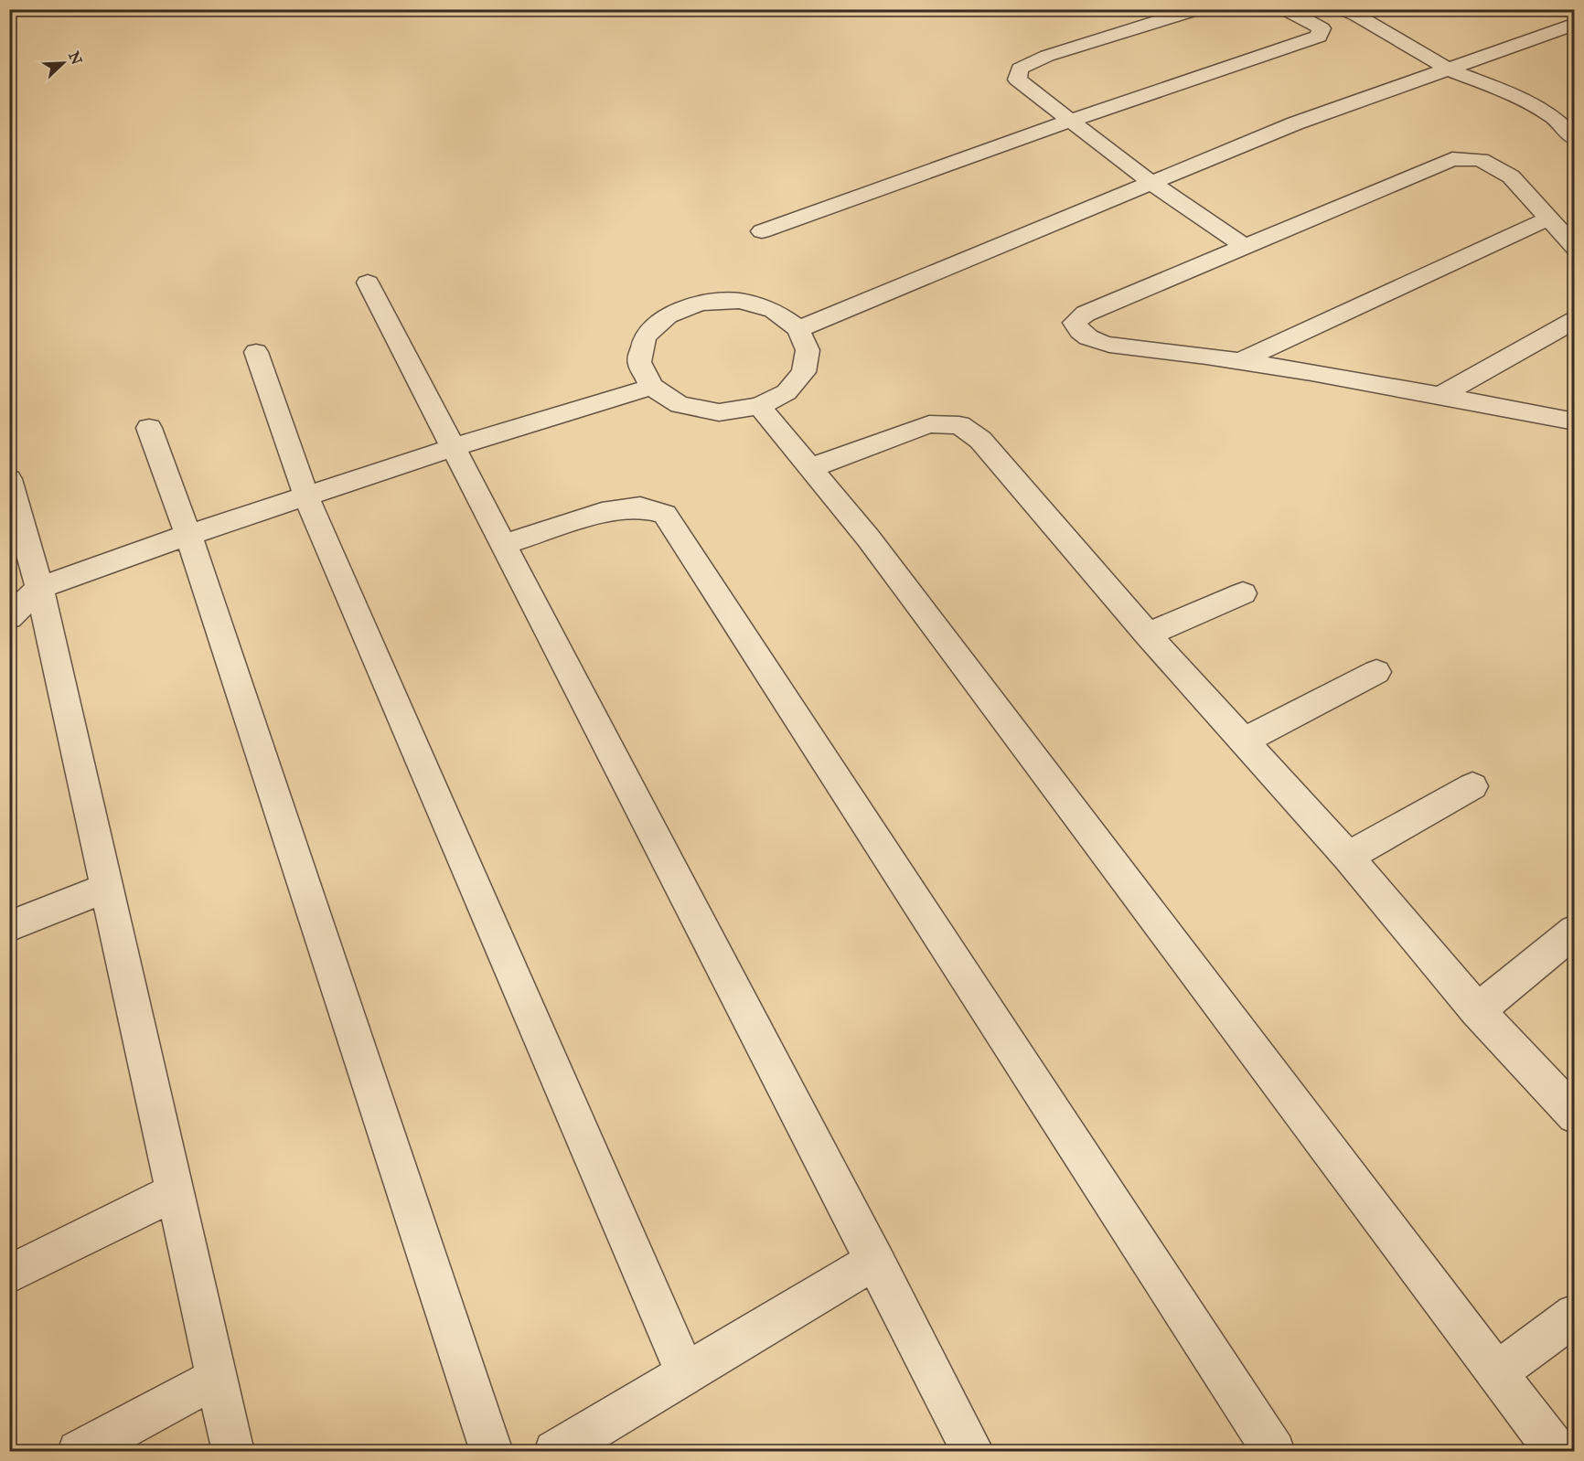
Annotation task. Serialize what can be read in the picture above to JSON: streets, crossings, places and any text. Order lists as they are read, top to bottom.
{
  "north": "top right"
}
